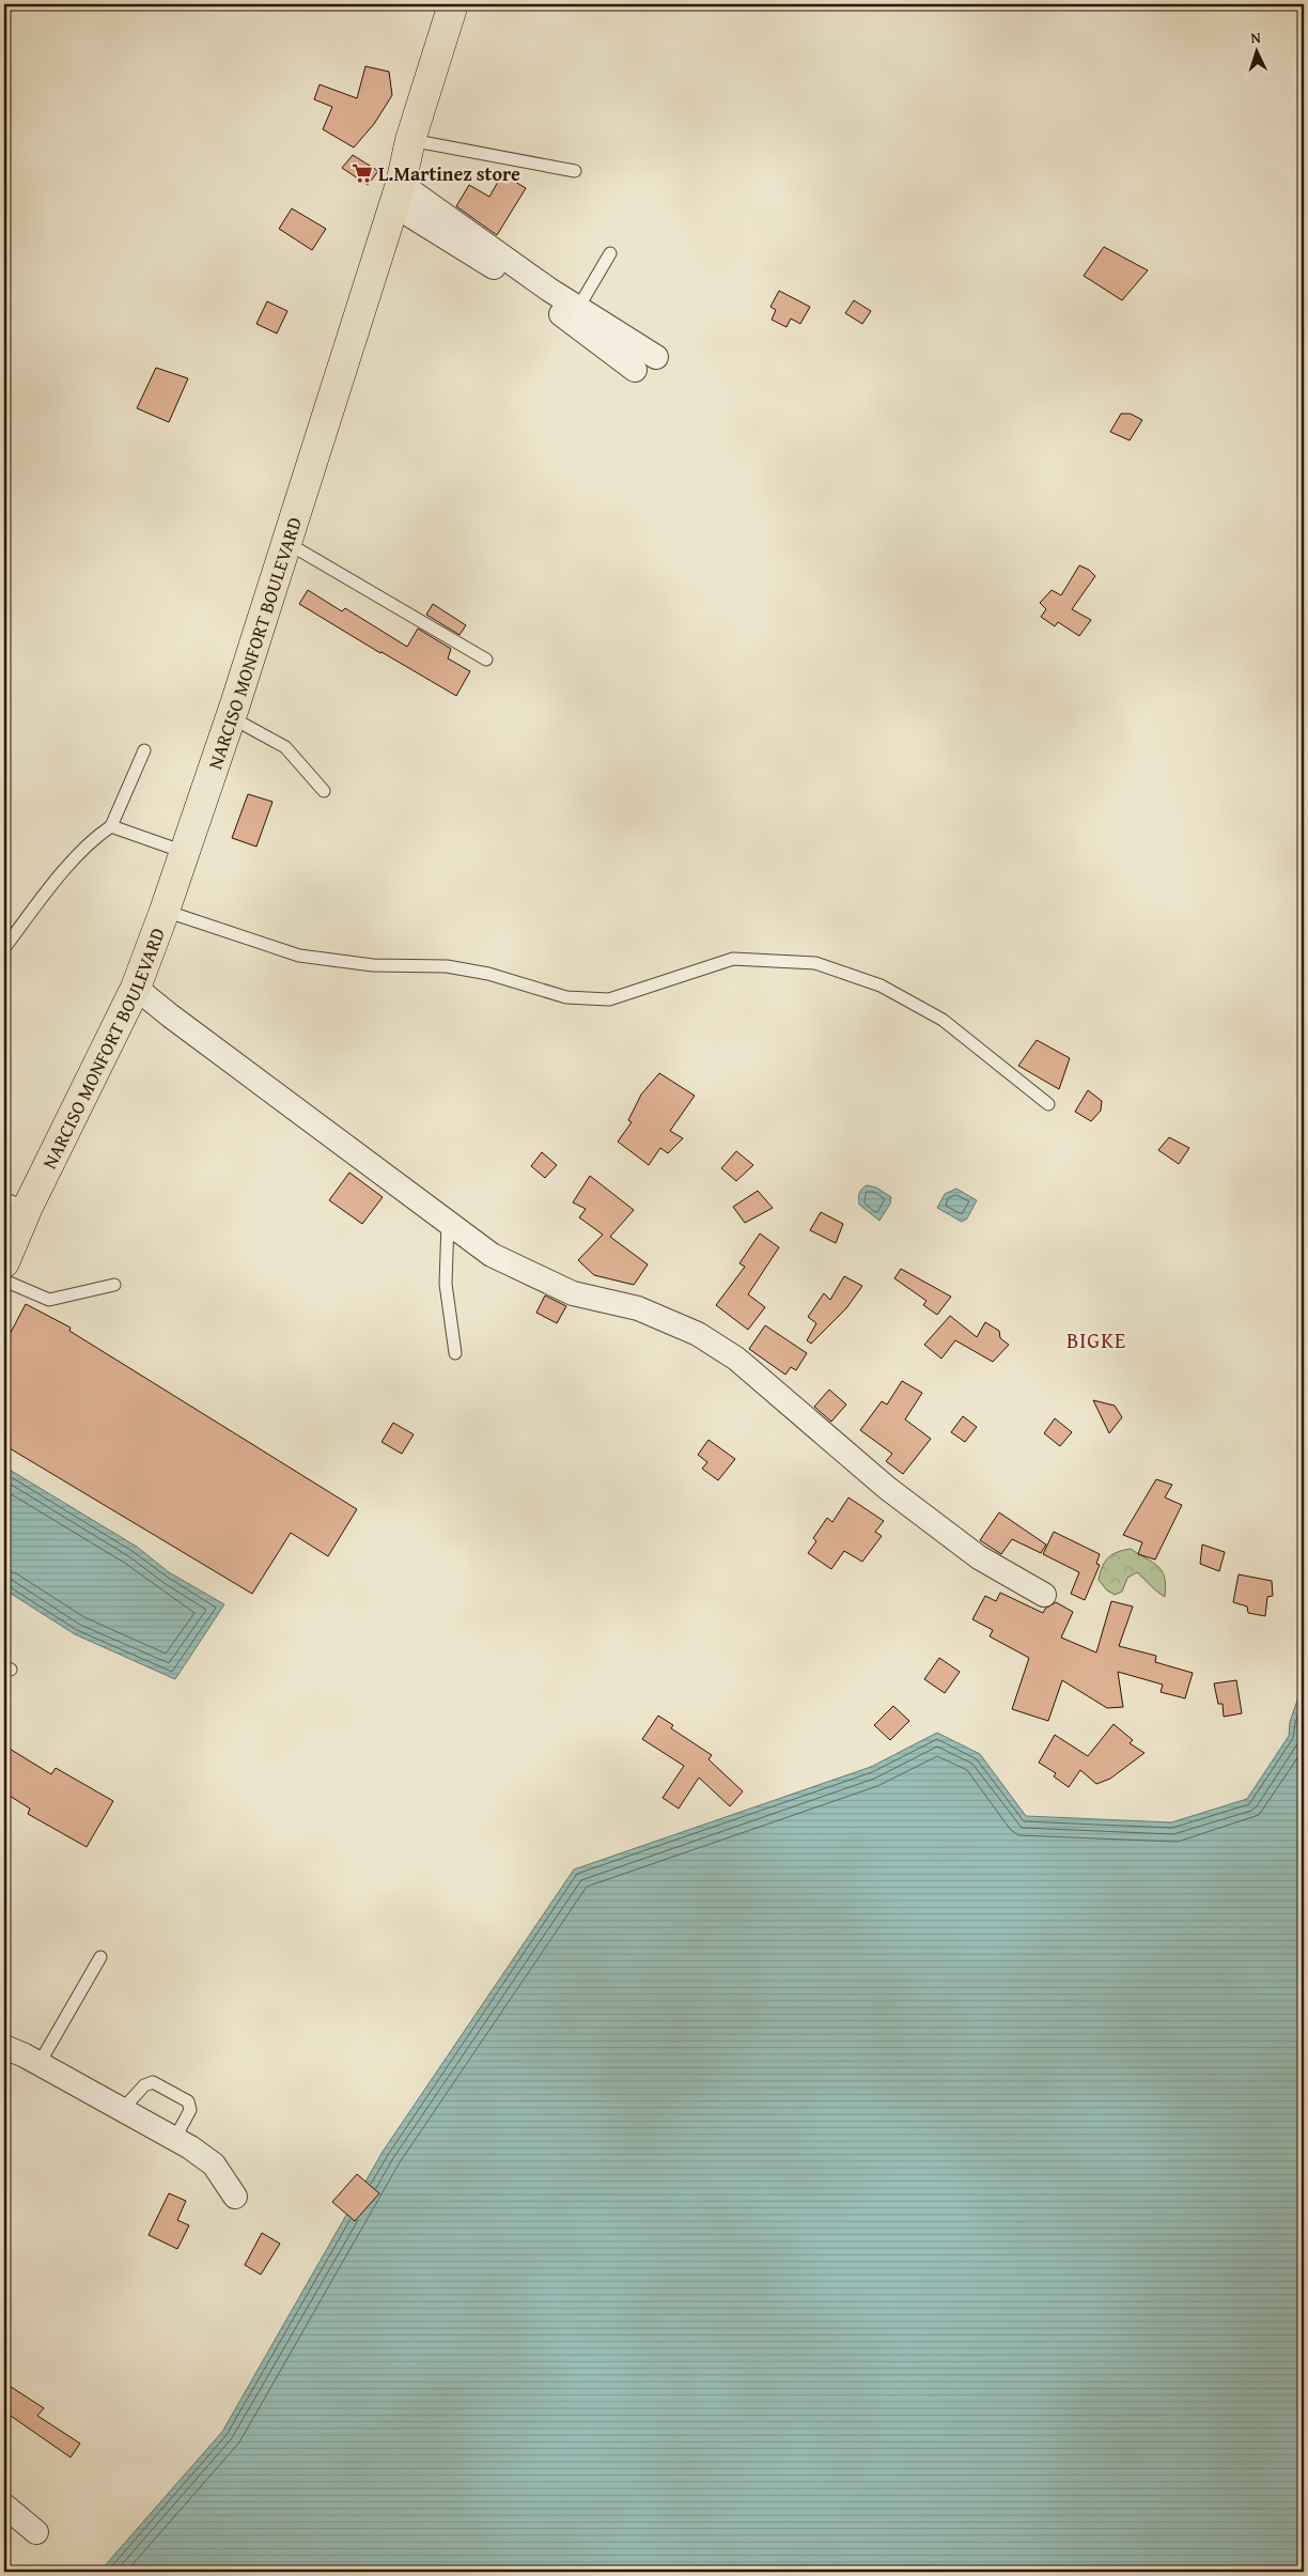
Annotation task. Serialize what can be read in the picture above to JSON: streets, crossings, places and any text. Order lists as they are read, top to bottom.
{
  "streets": {
    "main road": ["NARCISO MONFORT BOULEVARD"]
  },
  "districts": ["BIGKE"],
  "places": {
    "supermarket": ["L.Martinez store"]
  },
  "north": "top"
}
